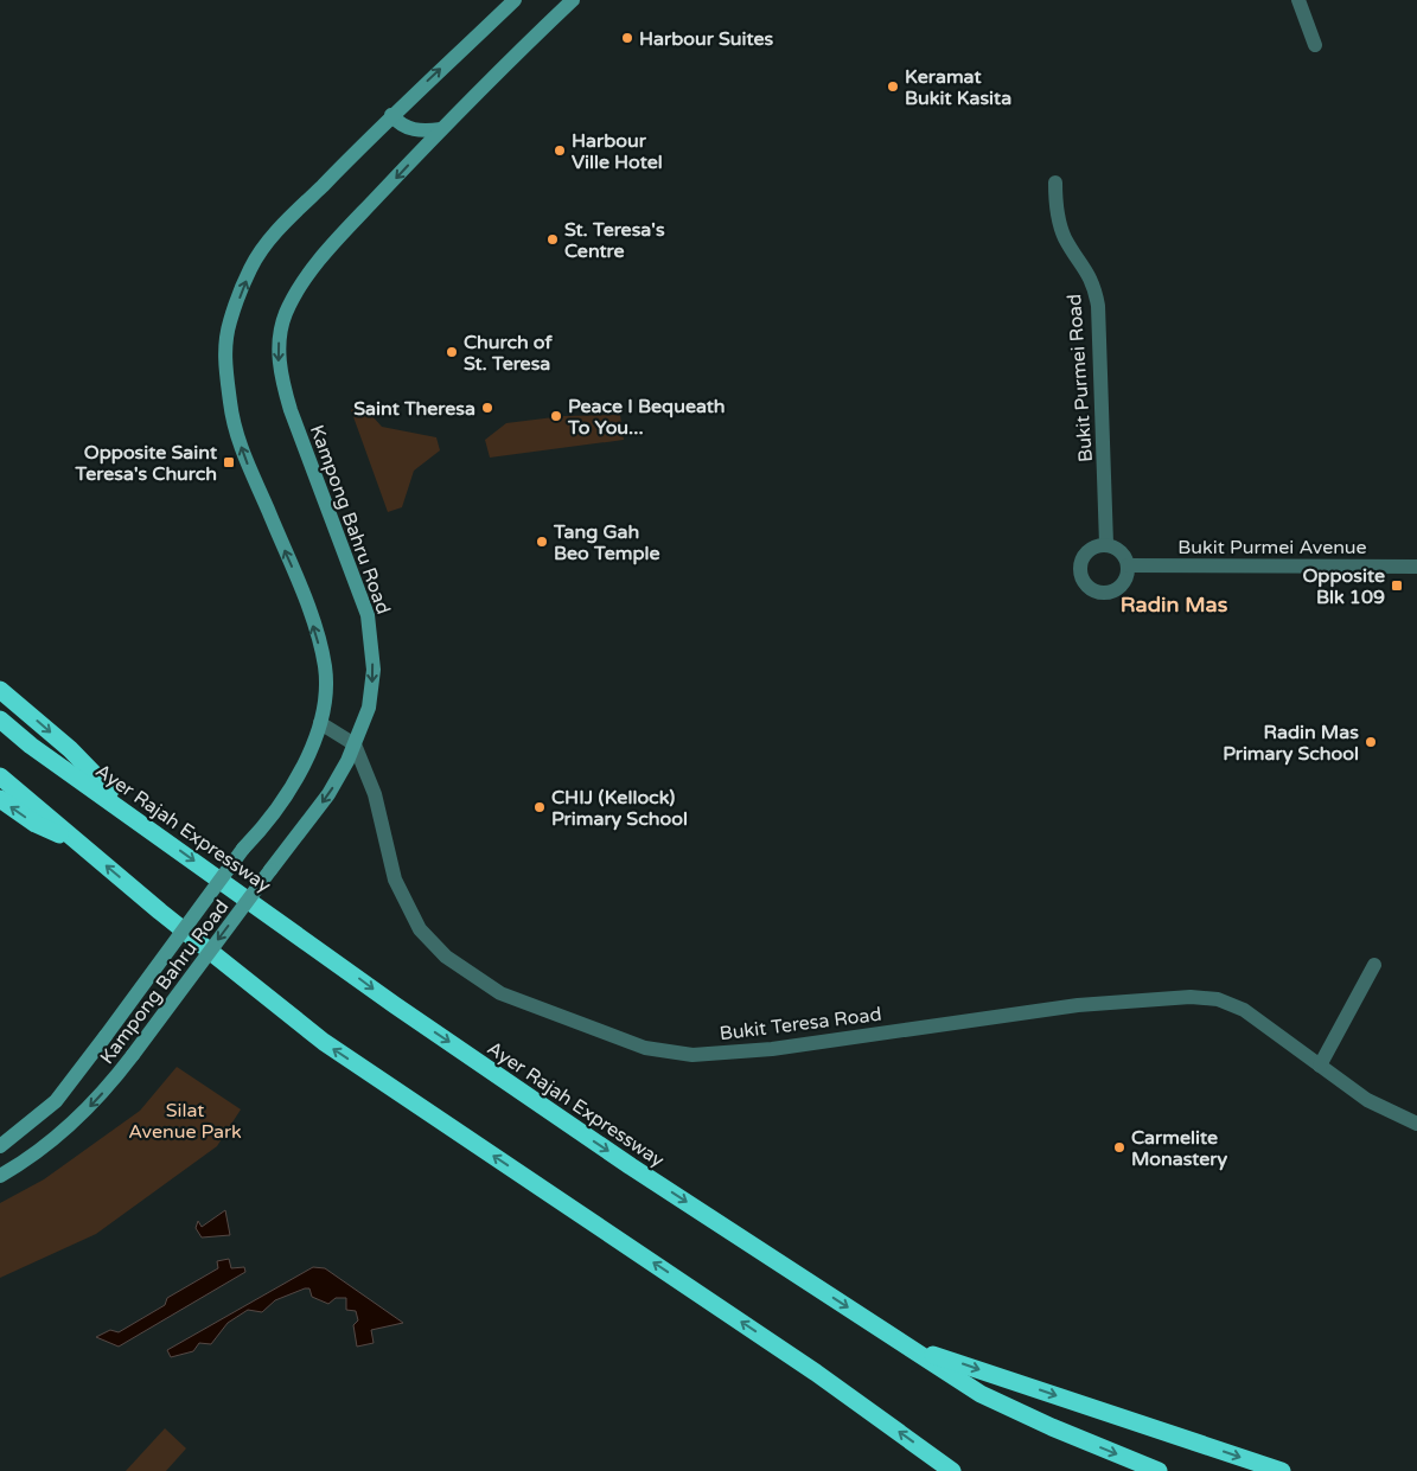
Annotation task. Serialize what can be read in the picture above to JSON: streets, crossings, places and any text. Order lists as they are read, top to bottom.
{
  "streets": {
    "highway": ["Ayer Rajah Expressway"],
    "main road": ["Kampong Bahru Road"],
    "street": ["Bukit Purmei Road", "Bukit Purmei Avenue", "Bukit Teresa Road"]
  },
  "crossings": [
    ["Bukit Purmei Road", "Bukit Purmei Avenue"],
    ["Kampong Bahru Road", "Bukit Teresa Road"]
  ],
  "districts": ["Radin Mas"],
  "parks": ["Silat Avenue Park"],
  "places": {
    "other": [
      "Harbour Suites",
      "Keramat Bukit Kasita",
      "Harbour Ville Hotel",
      "St. Teresa's Centre",
      "Church of St. Teresa",
      "Saint Theresa",
      "Peace I Bequeath To You...",
      "Tang Gah Beo Temple",
      "Radin Mas Primary School",
      "CHIJ (Kellock) Primary School",
      "Carmelite Monastery"
    ],
    "transit": ["Opposite Saint Teresa's Church", "Opposite Blk 109"]
  }
}
